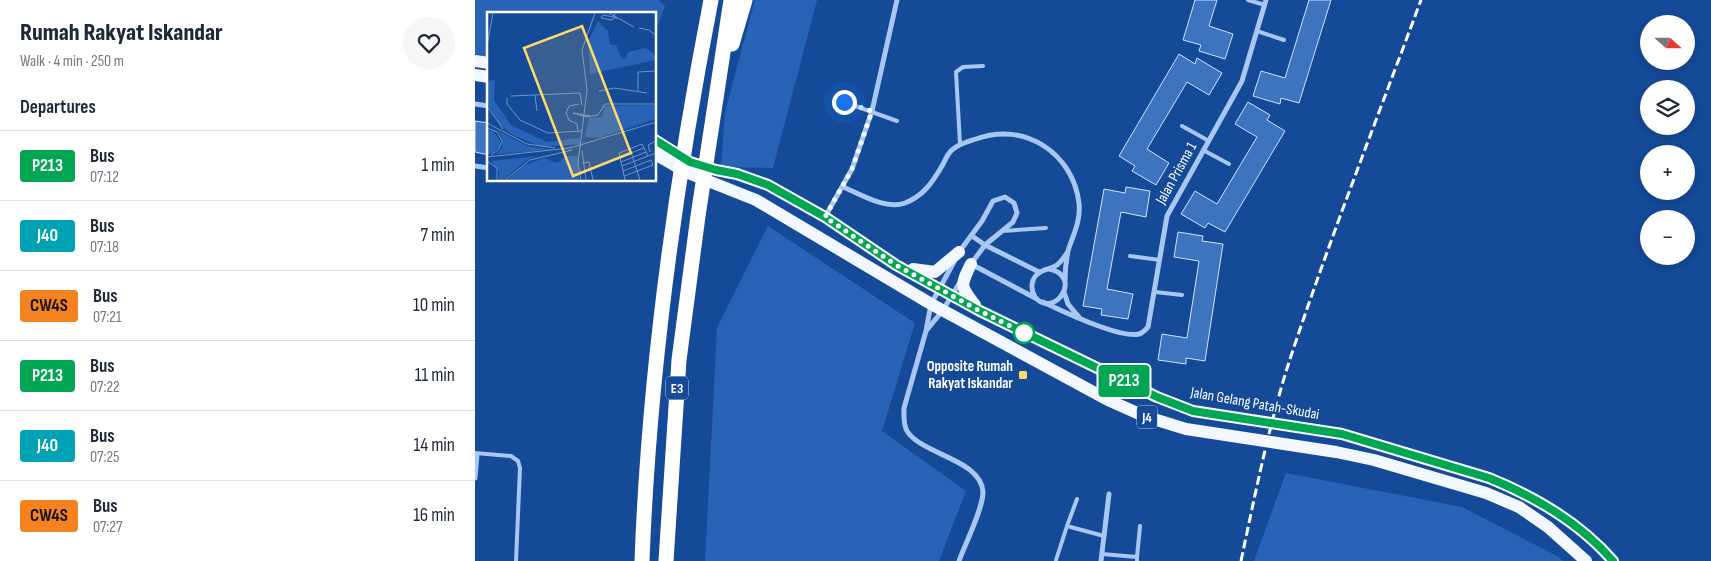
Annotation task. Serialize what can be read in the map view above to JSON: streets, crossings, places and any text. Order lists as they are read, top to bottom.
{
  "streets": {
    "highway": ["E3"],
    "main road": ["Jalan Gelang Patah-Skudai", "J4"],
    "street": ["Jalan Prisma 1"]
  },
  "places": {
    "transit": ["Opposite Rumah Rakyat Iskandar"]
  },
  "lines": ["bus line P213"],
  "north": "right",
  "page": {
    "heading": [
      ["Rumah Rakyat Iskandar", "Walk · 4 min · 250 m"],
      "Departures"
    ],
    "on_map": "P213",
    "map_buttons": ["+", "−"],
    "list": [
      {
        "mark": "P213",
        "name": "Bus",
        "note": "07:12",
        "value": "1 min"
      },
      {
        "mark": "J40",
        "name": "Bus",
        "note": "07:18",
        "value": "7 min"
      },
      {
        "mark": "CW4S",
        "name": "Bus",
        "note": "07:21",
        "value": "10 min"
      },
      {
        "mark": "P213",
        "name": "Bus",
        "note": "07:22",
        "value": "11 min"
      },
      {
        "mark": "J40",
        "name": "Bus",
        "note": "07:25",
        "value": "14 min"
      },
      {
        "mark": "CW4S",
        "name": "Bus",
        "note": "07:27",
        "value": "16 min"
      }
    ]
  }
}
